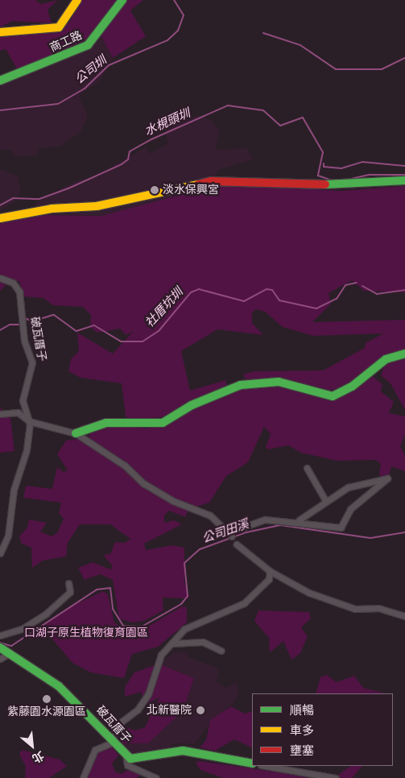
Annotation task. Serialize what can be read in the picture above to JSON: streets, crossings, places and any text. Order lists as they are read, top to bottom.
{
  "streets": {
    "street": ["商工路", "破瓦厝子"]
  },
  "water": [
    "公司圳",
    "水梘頭圳",
    "社厝坑圳",
    "公司田溪"
  ],
  "parks": ["口湖子原生植物復育園區"],
  "places": ["淡水保興宮", "紫藤園水源園區", "北新醫院"],
  "legend": ["順暢", "車多", "壅塞"],
  "north": "bottom right"
}
